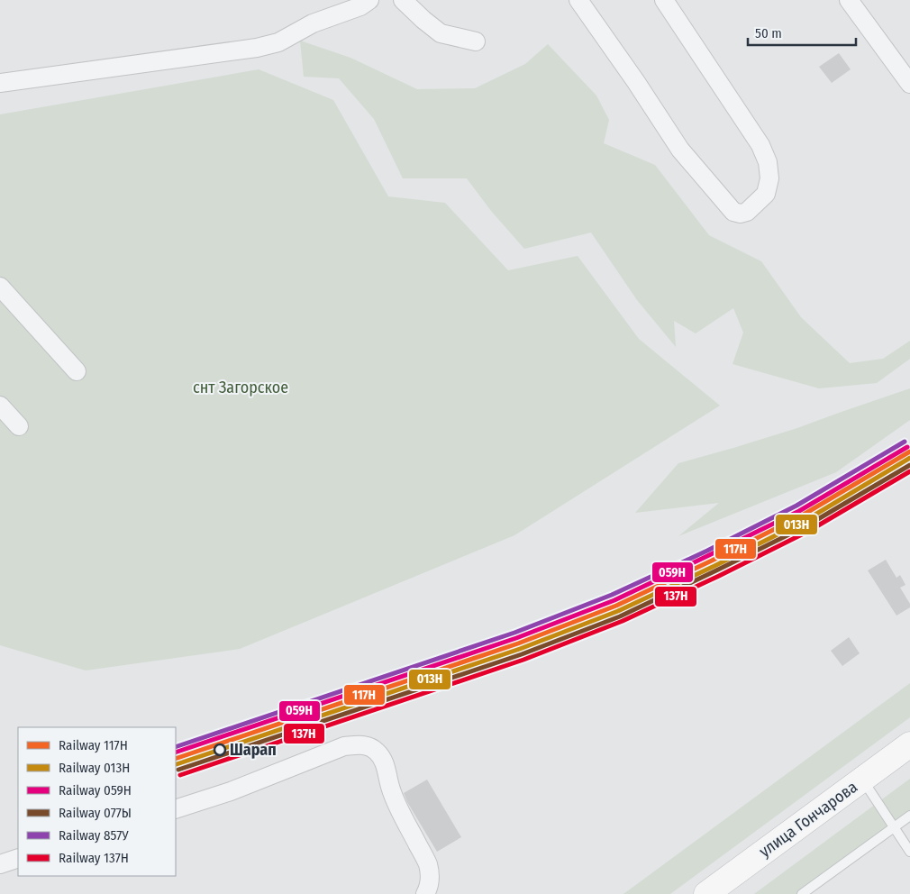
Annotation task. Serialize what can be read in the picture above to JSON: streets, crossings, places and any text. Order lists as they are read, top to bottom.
{
  "streets": {
    "main road": ["улица Гончарова"]
  },
  "parks": ["снт Загорское"],
  "places": ["Шарап"],
  "lines": [
    "rail line 857У",
    "rail line 059Н",
    "rail line 117Н",
    "rail line 013Н",
    "rail line 077Ы",
    "rail line 137Н"
  ],
  "legend": [
    "Railway 117Н",
    "Railway 013Н",
    "Railway 059Н",
    "Railway 077Ы",
    "Railway 857У",
    "Railway 137Н"
  ],
  "scale_bar": "50 m"
}
